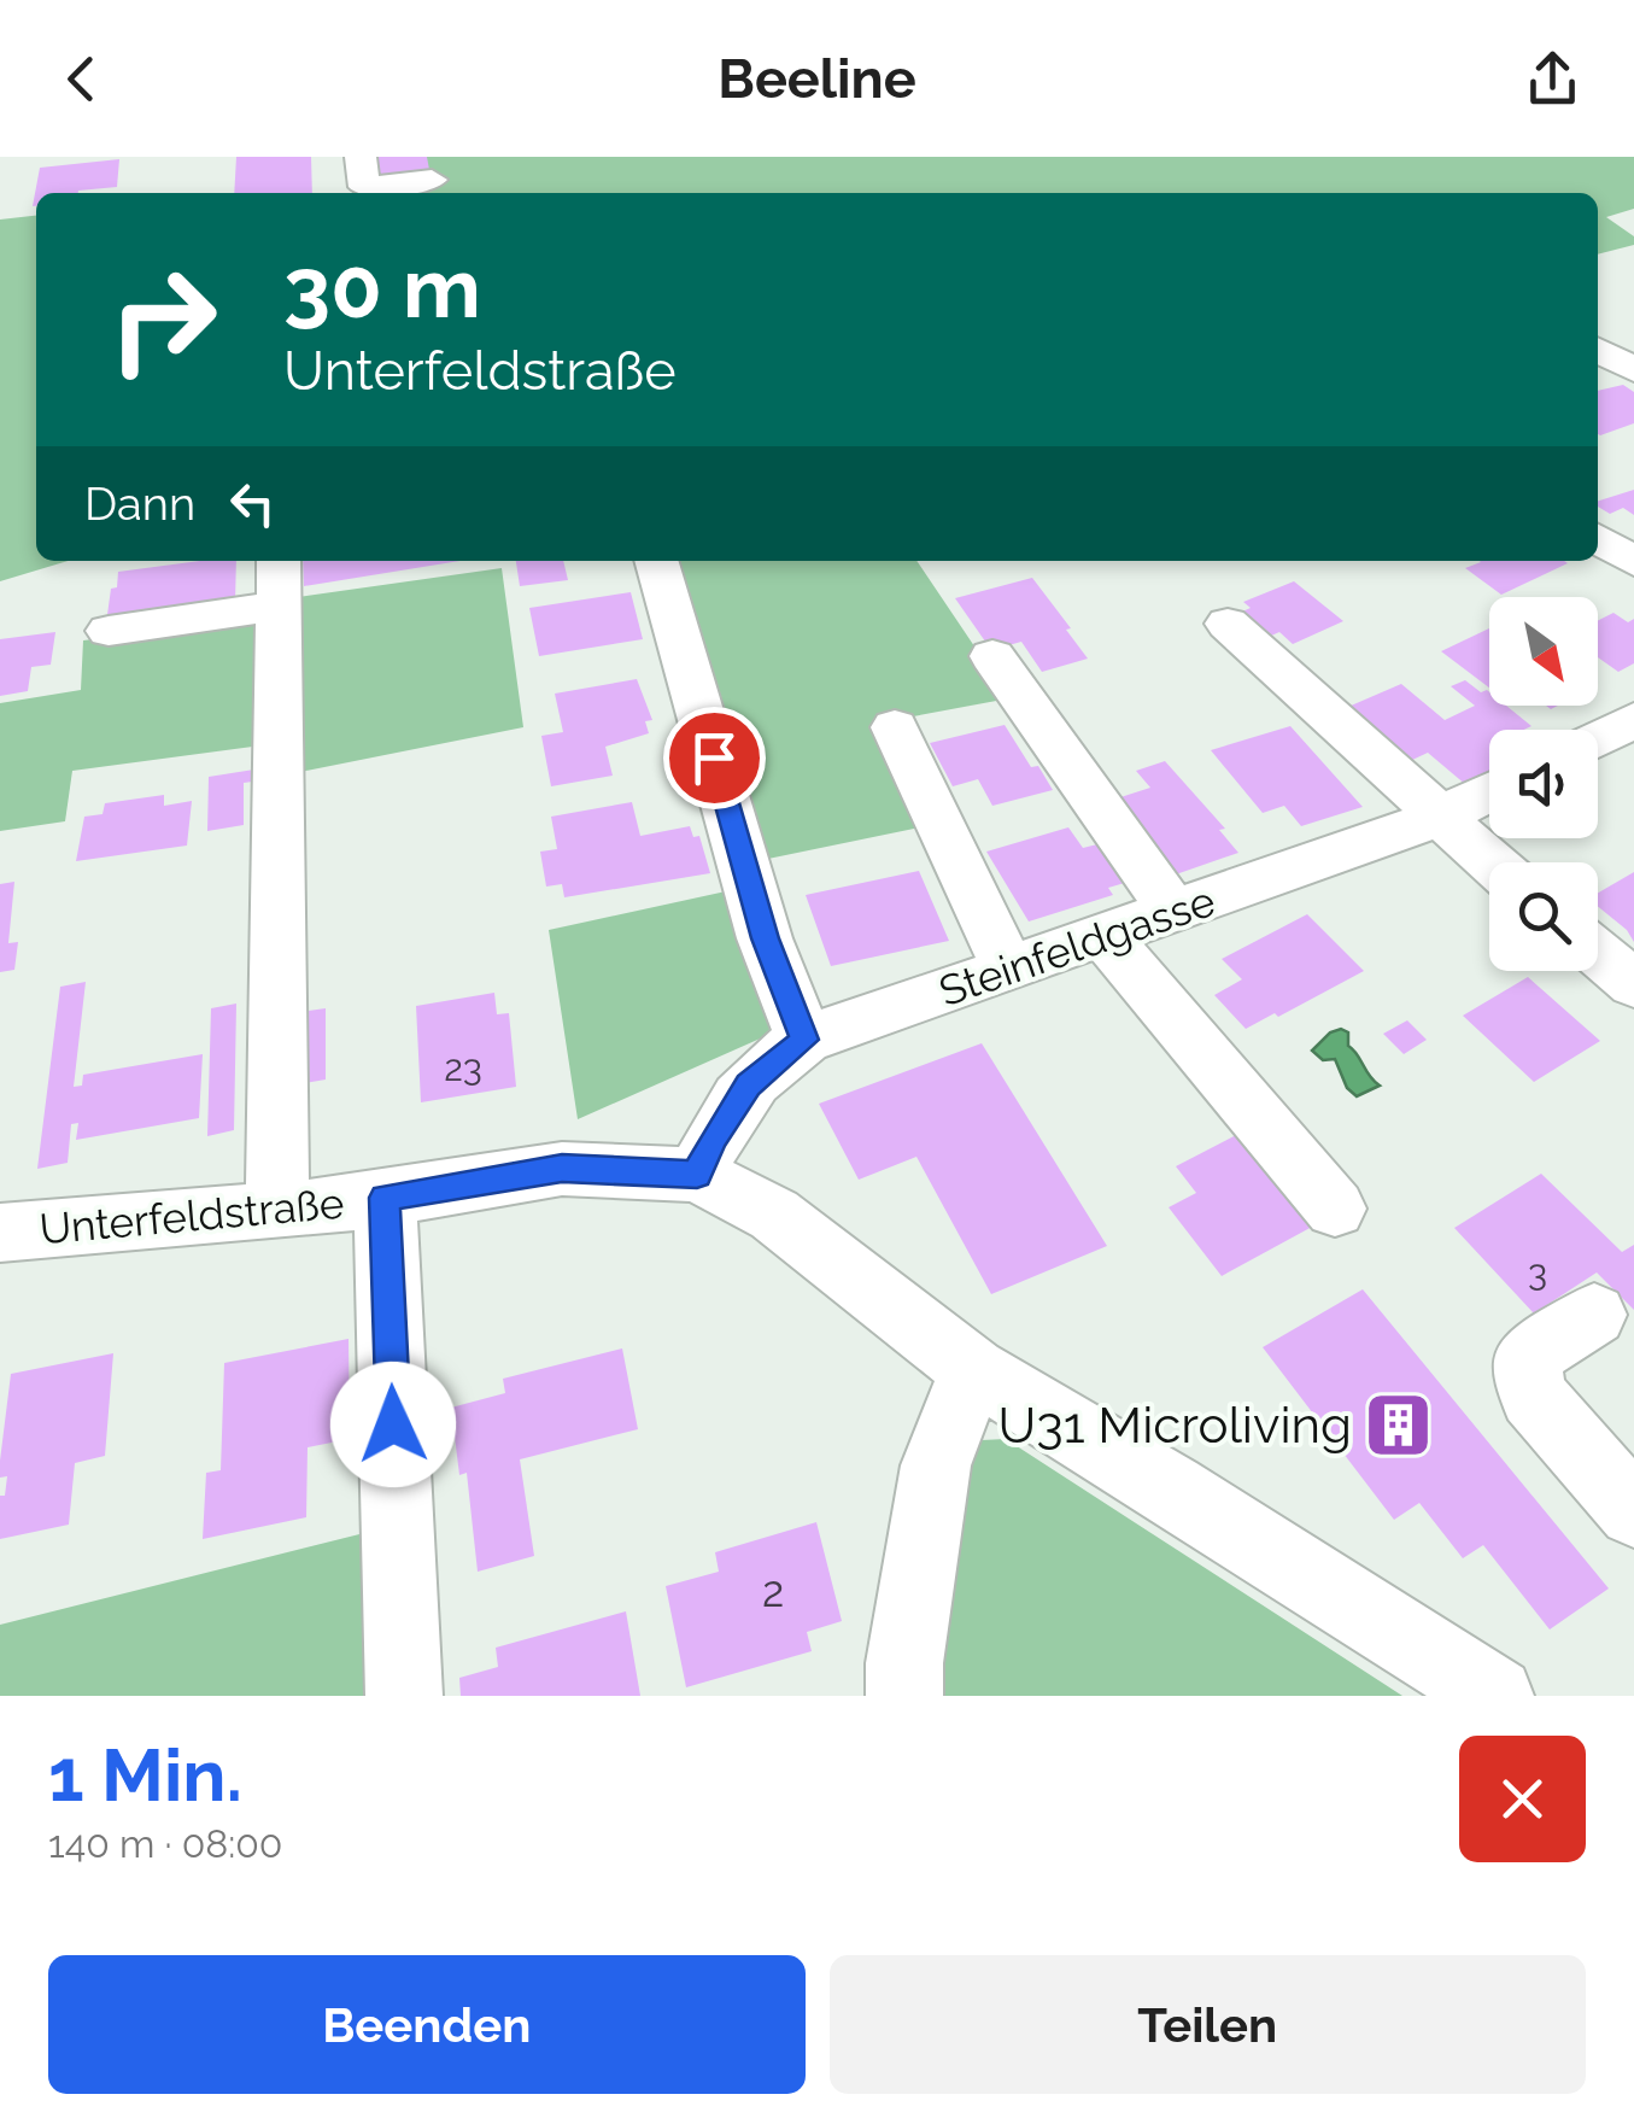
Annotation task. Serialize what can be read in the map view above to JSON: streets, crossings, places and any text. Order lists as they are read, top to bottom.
{
  "streets": {
    "street": ["Steinfeldgasse", "Unterfeldstraße"]
  },
  "crossings": [
    ["Steinfeldgasse", "Unterfeldstraße"]
  ],
  "places": {
    "building": ["U31 Microliving"]
  },
  "house_numbers": ["23", "3", "2"],
  "north": "bottom right",
  "page": {
    "header": "Beeline",
    "turn": ["30 m", "Unterfeldstraße"],
    "then": "Dann",
    "heading": ["1 Min.", "140 m · 08:00"],
    "buttons": ["Beenden", "Teilen"]
  }
}
